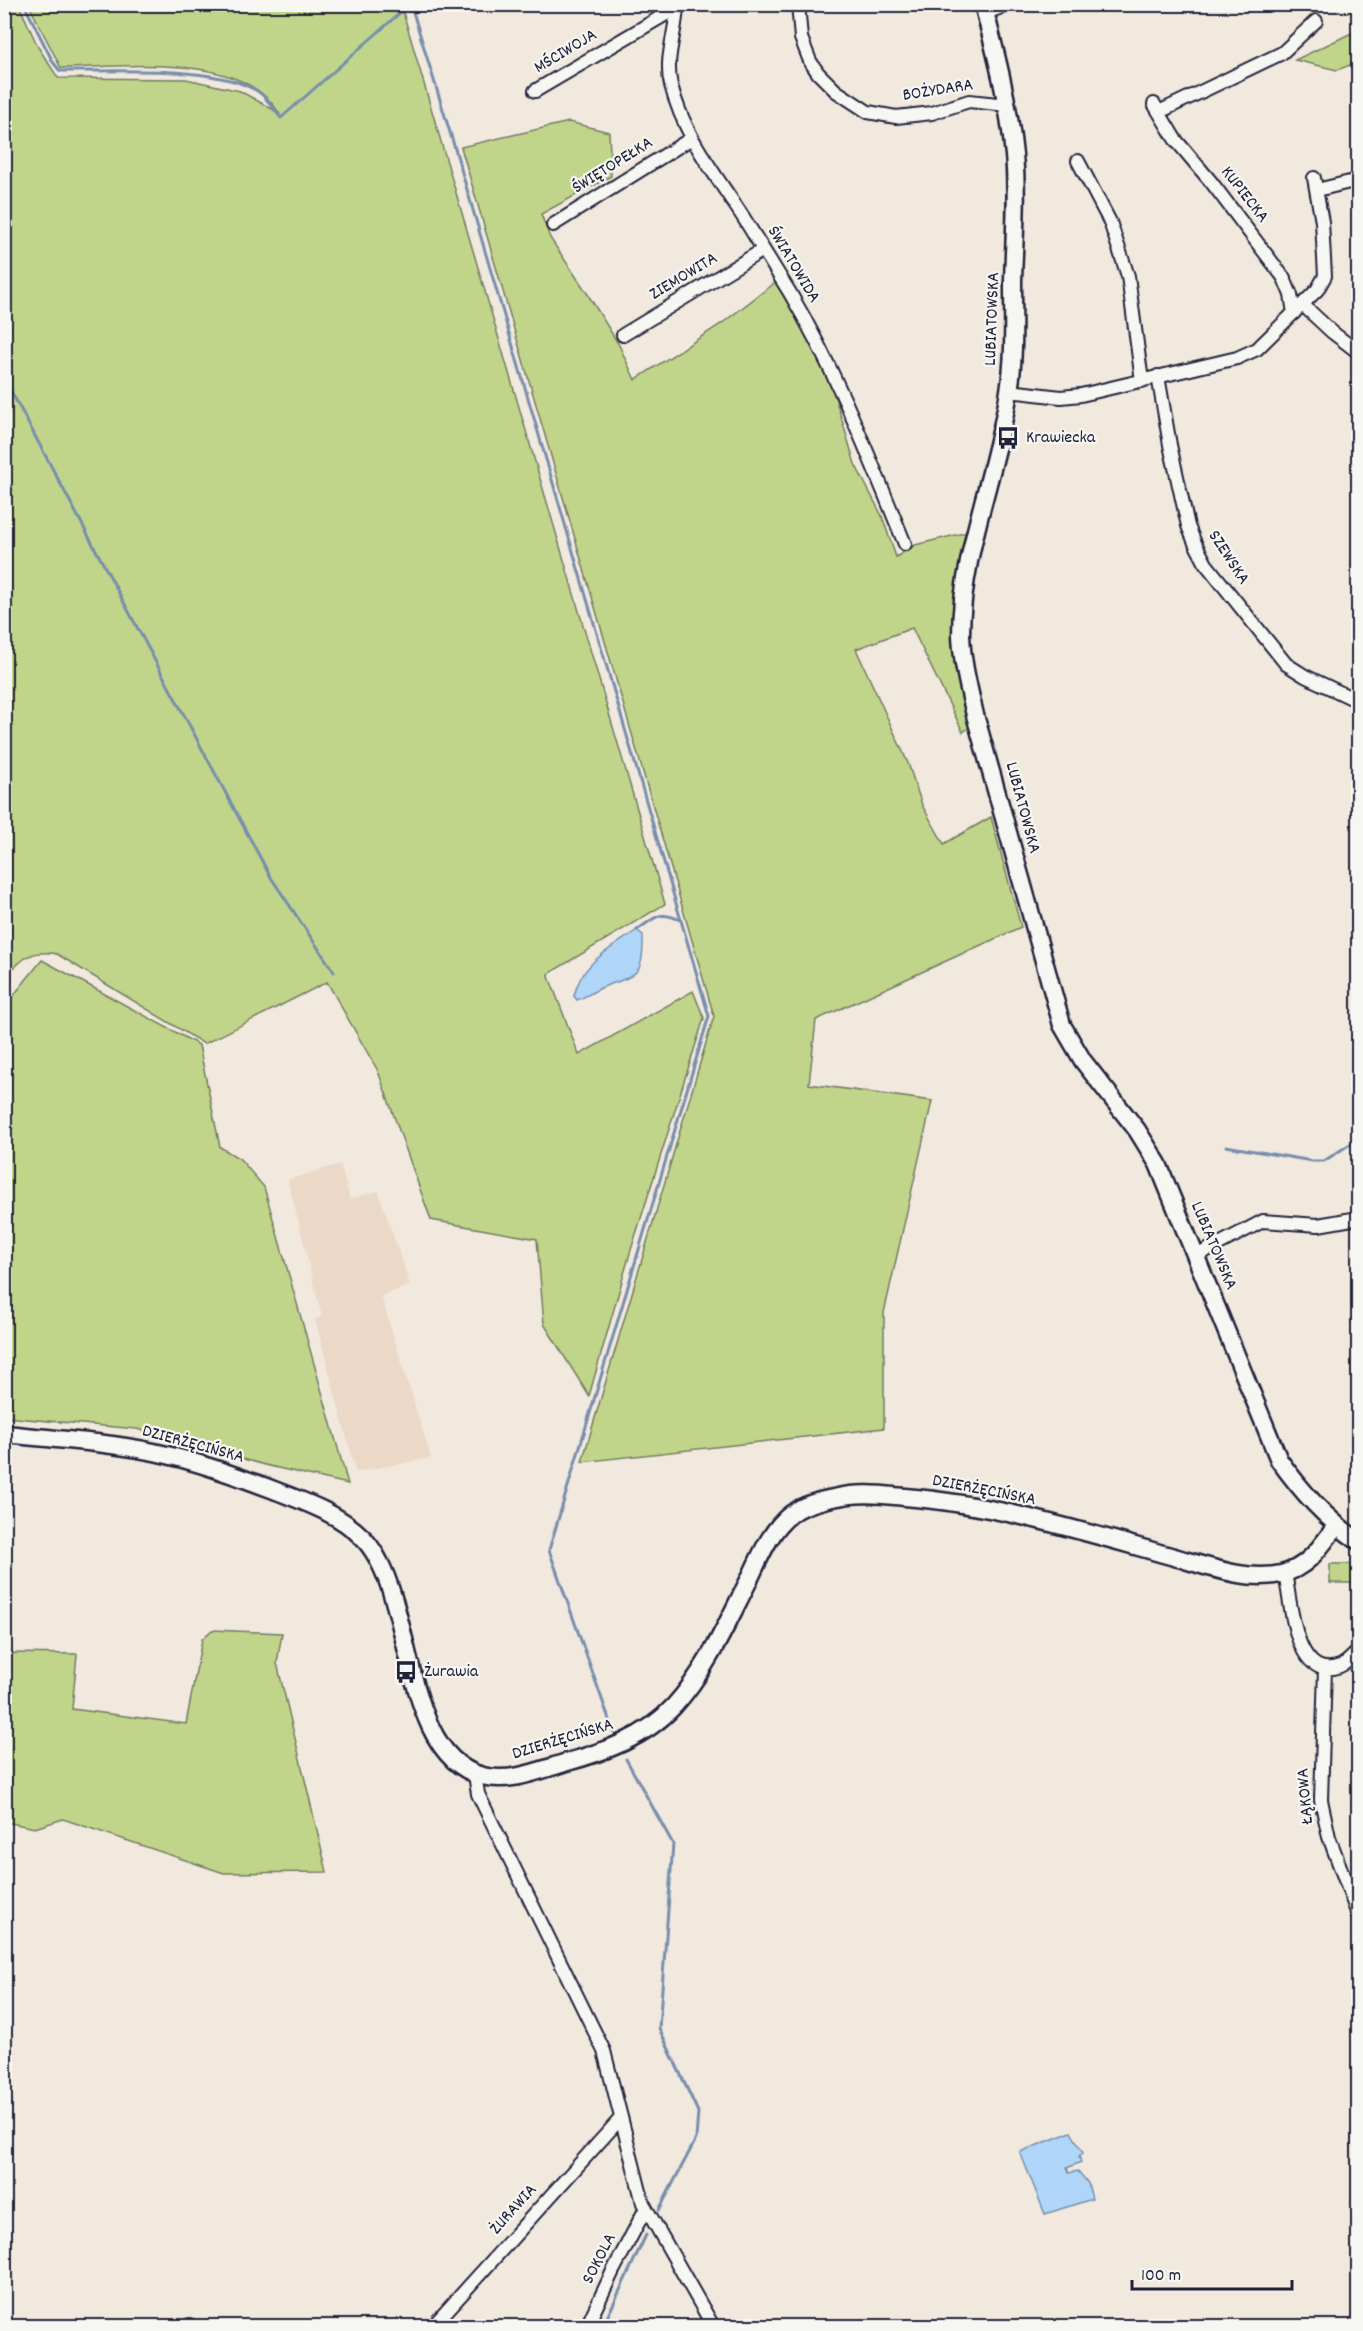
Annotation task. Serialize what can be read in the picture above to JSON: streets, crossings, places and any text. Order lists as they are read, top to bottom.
{
  "streets": {
    "street": [
      "MŚCIWOJA",
      "BOŻYDARA",
      "ŚWIĘTOPEŁKA",
      "KUPIECKA",
      "ŚWIATOWIDA",
      "ZIEMOWITA",
      "LUBIATOWSKA",
      "SZEWSKA",
      "DZIERŻĘCIŃSKA",
      "ŁĄKOWA",
      "ŻURAWIA",
      "SOKOLA"
    ]
  },
  "crossings": [
    ["MŚCIWOJA", "ŚWIATOWIDA"],
    ["BOŻYDARA", "LUBIATOWSKA"],
    ["ŚWIĘTOPEŁKA", "ŚWIATOWIDA"],
    ["ŚWIATOWIDA", "ZIEMOWITA"],
    ["LUBIATOWSKA", "DZIERŻĘCIŃSKA"]
  ],
  "places": {
    "bus stop": ["Krawiecka", "Żurawia"]
  },
  "scale_bar": "100 m"
}
